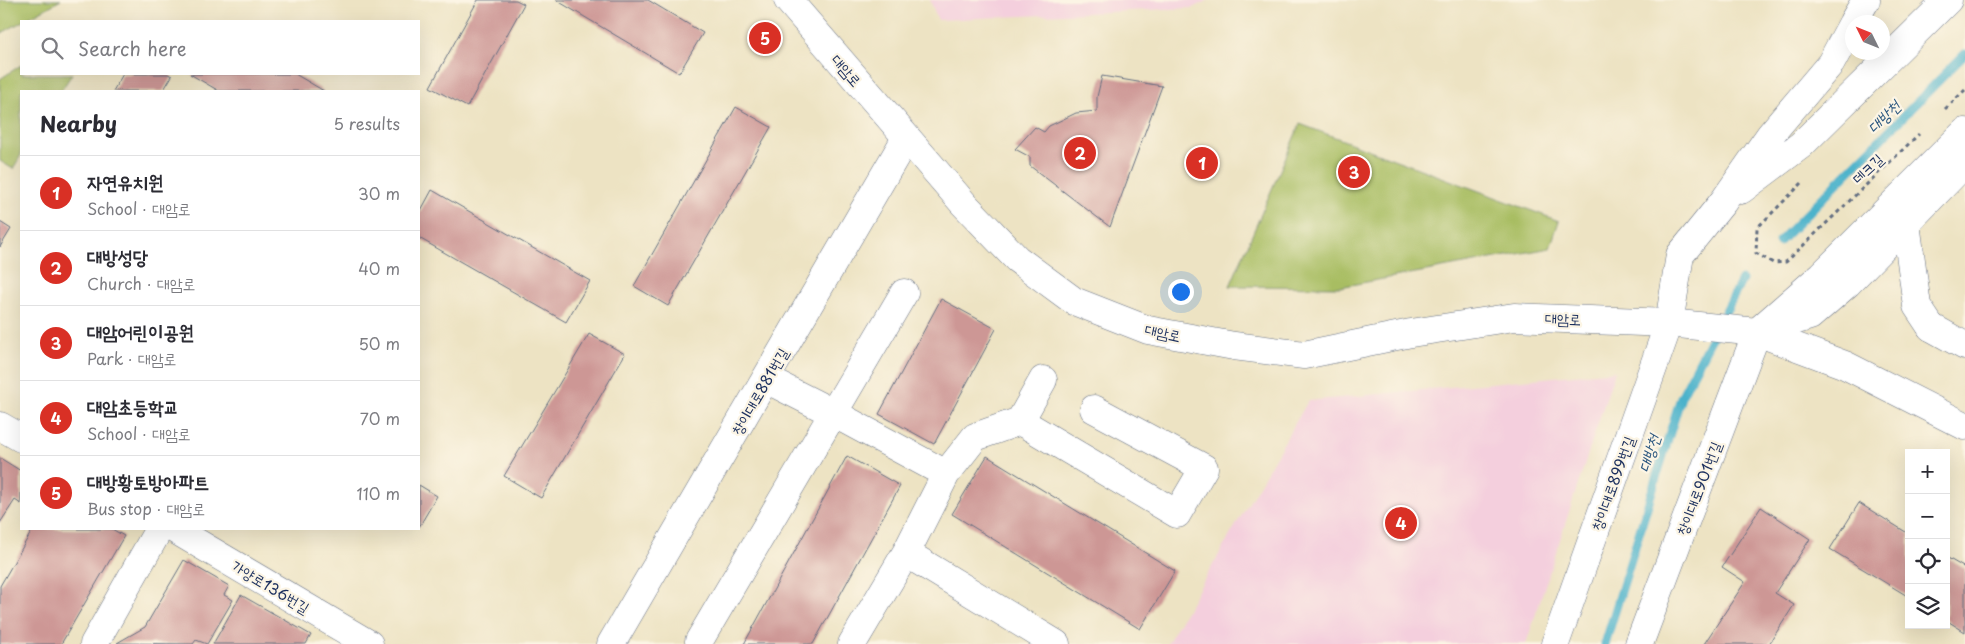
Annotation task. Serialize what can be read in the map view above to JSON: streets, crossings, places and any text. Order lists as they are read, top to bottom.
{
  "streets": {
    "main road": [
      "대암로",
      "창이대로881번길",
      "창이대로899번길",
      "창이대로901번길",
      "가양로136번길"
    ],
    "path": ["데크길"]
  },
  "crossings": [
    ["대암로", "창이대로881번길"],
    ["대암로", "창이대로899번길"],
    ["대암로", "창이대로901번길"]
  ],
  "water": ["대방천"],
  "north": "top left",
  "page": {
    "pins": [
      "5",
      "2",
      "1",
      "3",
      "4"
    ],
    "search": "Search here",
    "heading": ["Nearby", "5 results"],
    "list": [
      {
        "mark": "1",
        "name": "자연유치원",
        "note": "School · 대암로",
        "value": "30 m"
      },
      {
        "mark": "2",
        "name": "대방성당",
        "note": "Church · 대암로",
        "value": "40 m"
      },
      {
        "mark": "3",
        "name": "대암어린이공원",
        "note": "Park · 대암로",
        "value": "50 m"
      },
      {
        "mark": "4",
        "name": "대암초등학교",
        "note": "School · 대암로",
        "value": "70 m"
      },
      {
        "mark": "5",
        "name": "대방황토방아파트",
        "note": "Bus stop · 대암로",
        "value": "110 m"
      }
    ],
    "map_buttons": ["+", "−"]
  }
}
